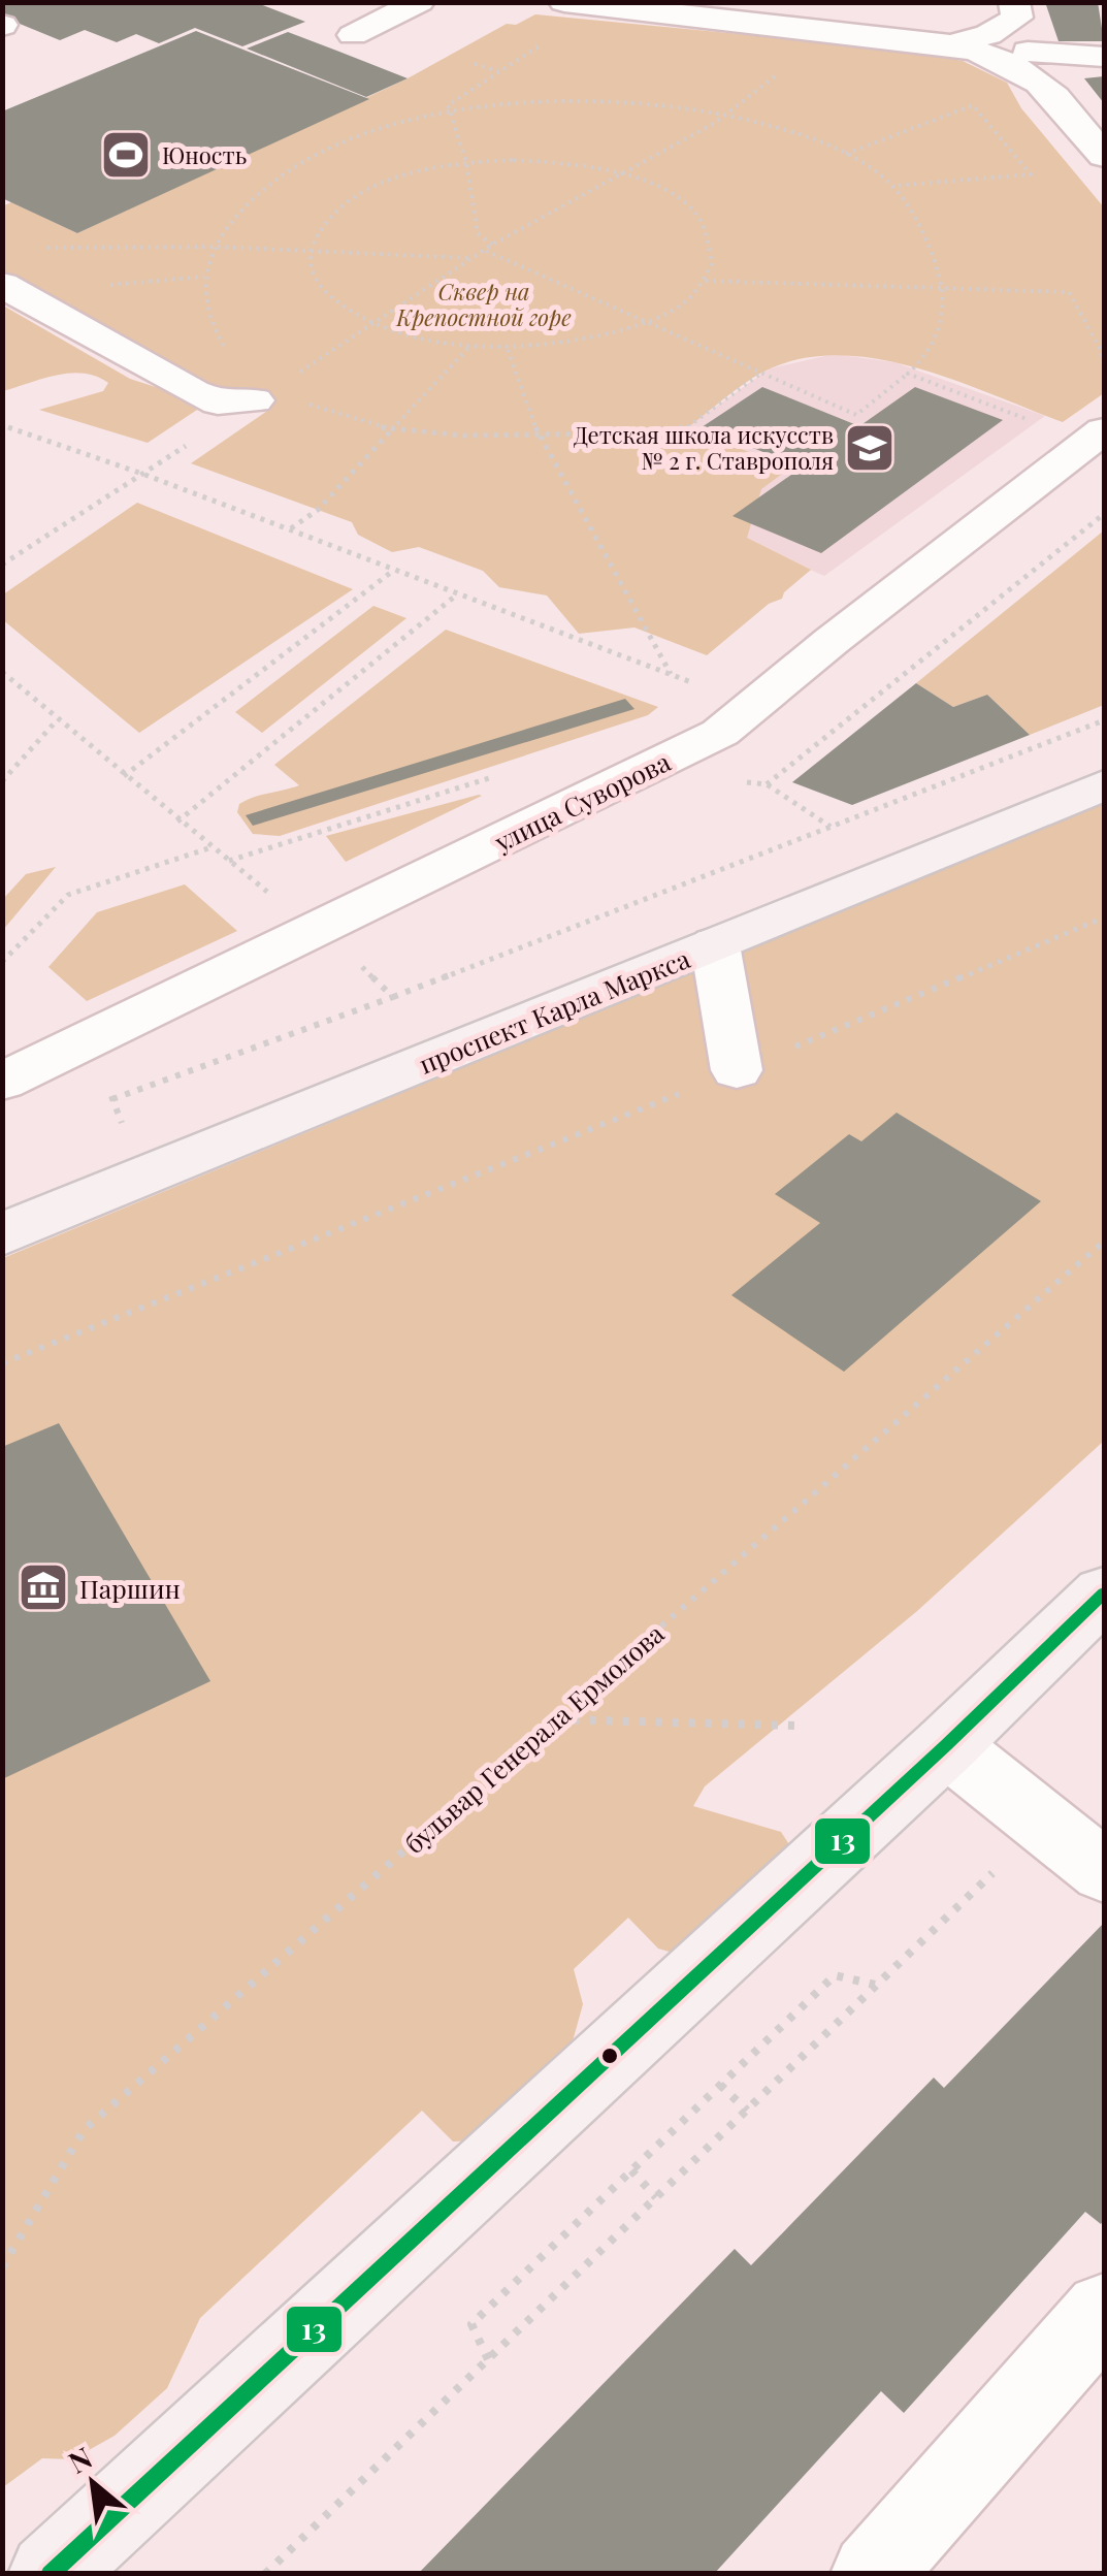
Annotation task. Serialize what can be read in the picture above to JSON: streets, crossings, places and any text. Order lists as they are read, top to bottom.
{
  "streets": {
    "main road": ["проспект Карла Маркса"],
    "street": ["улица Суворова"],
    "path": ["бульвар Генерала Ермолова"]
  },
  "parks": ["Сквер на Крепостной горе"],
  "places": {
    "sports": ["Юность"],
    "school or university": ["Детская школа искусств № 2 г. Ставрополя"],
    "museum": ["Паршин"]
  },
  "lines": ["transit line 13"],
  "north": "top left"
}
